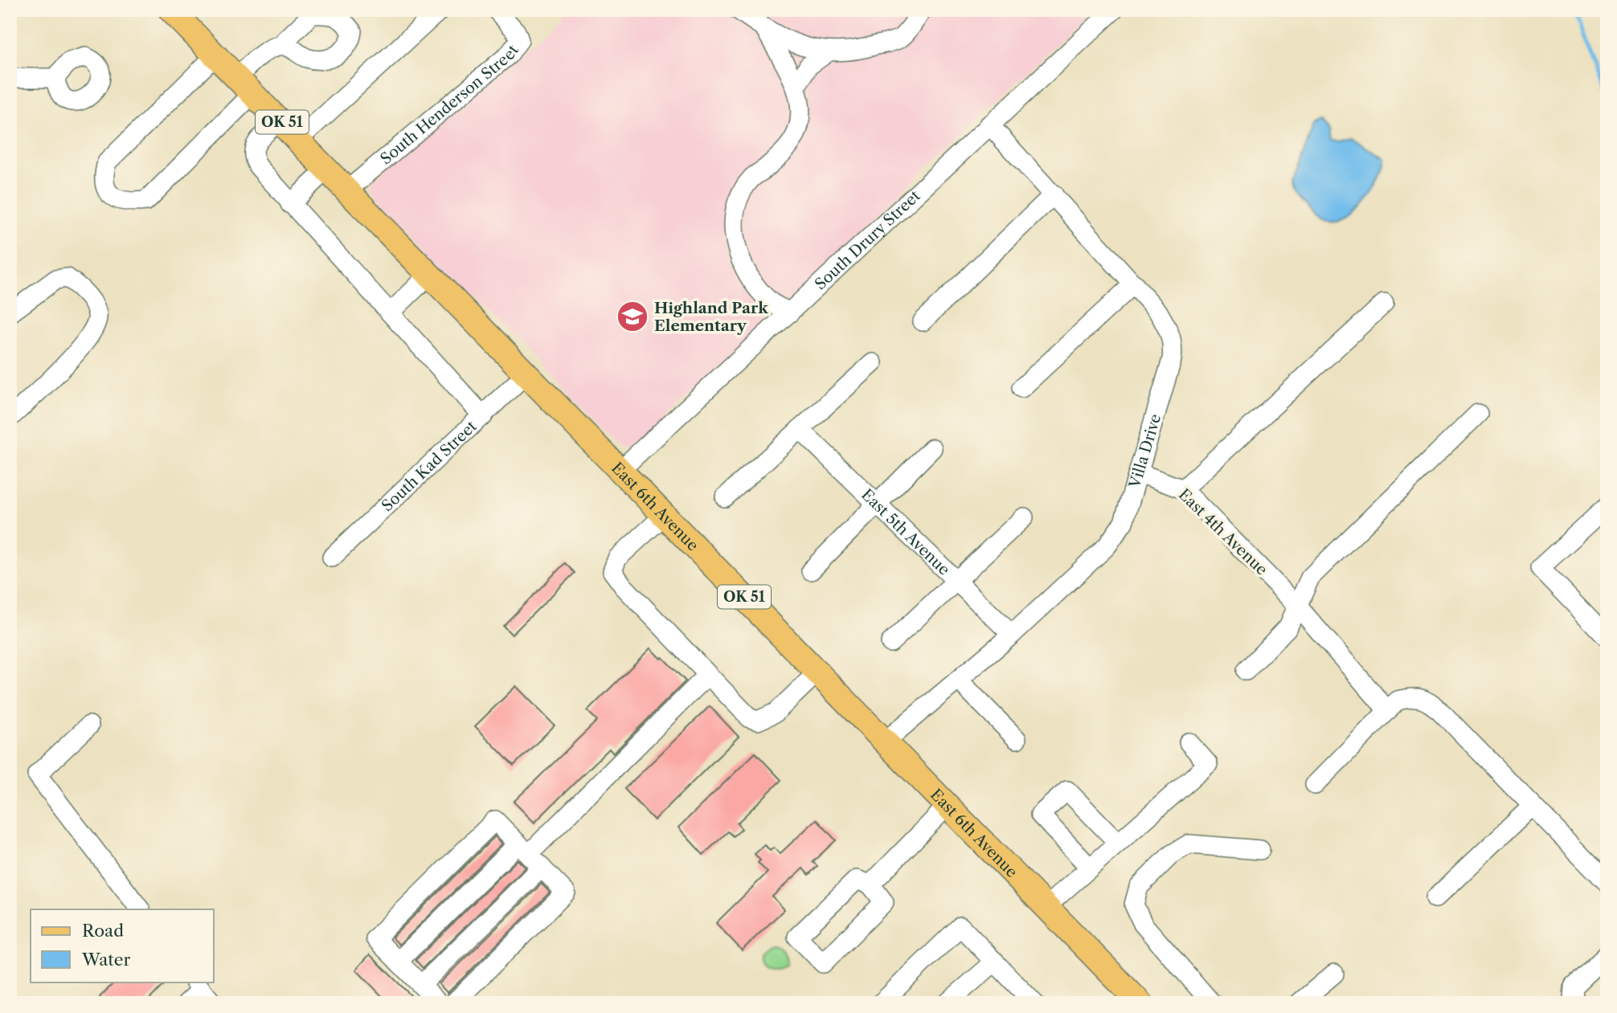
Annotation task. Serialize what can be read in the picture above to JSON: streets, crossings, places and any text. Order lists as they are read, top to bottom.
{
  "streets": {
    "main road": ["OK 51", "East 6th Avenue"],
    "street": [
      "South Henderson Street",
      "South Drury Street",
      "Villa Drive",
      "South Kad Street",
      "East 5th Avenue",
      "East 4th Avenue"
    ]
  },
  "crossings": [
    ["South Henderson Street", "East 6th Avenue"],
    ["South Drury Street", "Villa Drive"],
    ["South Drury Street", "East 6th Avenue"],
    ["Villa Drive", "East 6th Avenue"],
    ["Villa Drive", "East 5th Avenue"],
    ["Villa Drive", "East 4th Avenue"],
    ["South Kad Street", "East 6th Avenue"]
  ],
  "places": {
    "school or university": ["Highland Park Elementary"]
  },
  "legend": ["Road", "Water"]
}
